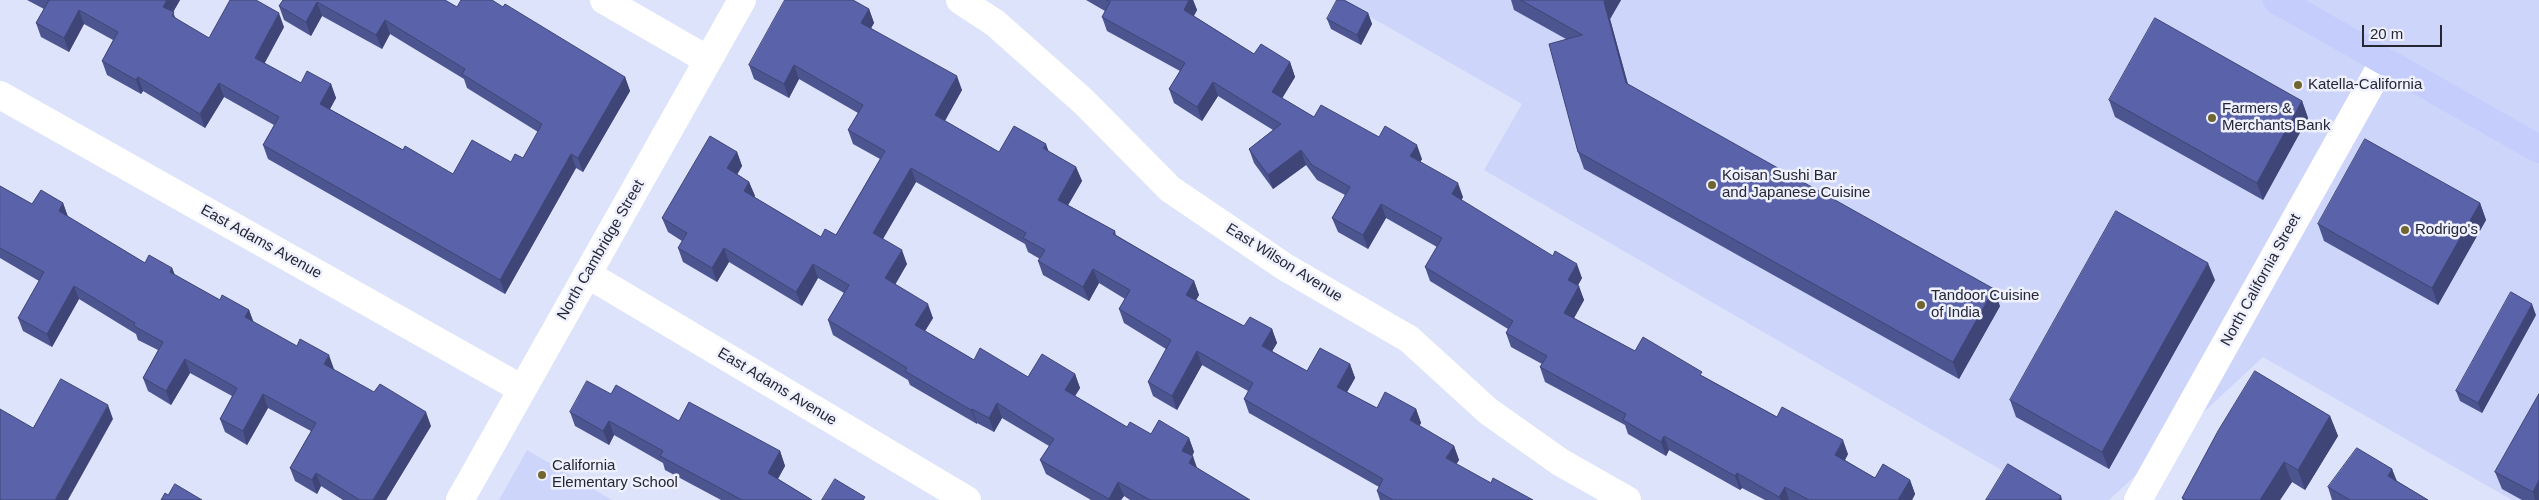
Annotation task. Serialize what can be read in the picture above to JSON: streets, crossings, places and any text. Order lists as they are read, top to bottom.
{
  "streets": {
    "street": [
      "East Adams Avenue",
      "North Cambridge Street",
      "East Wilson Avenue",
      "North California Street"
    ]
  },
  "crossings": [
    ["East Adams Avenue", "North Cambridge Street"]
  ],
  "places": [
    "Katella-California",
    "Farmers & Merchants Bank",
    "Koisan Sushi Bar and Japanese Cuisine",
    "Rodrigo's",
    "Tandoor Cuisine of India",
    "California Elementary School"
  ],
  "scale_bar": "20 m"
}
